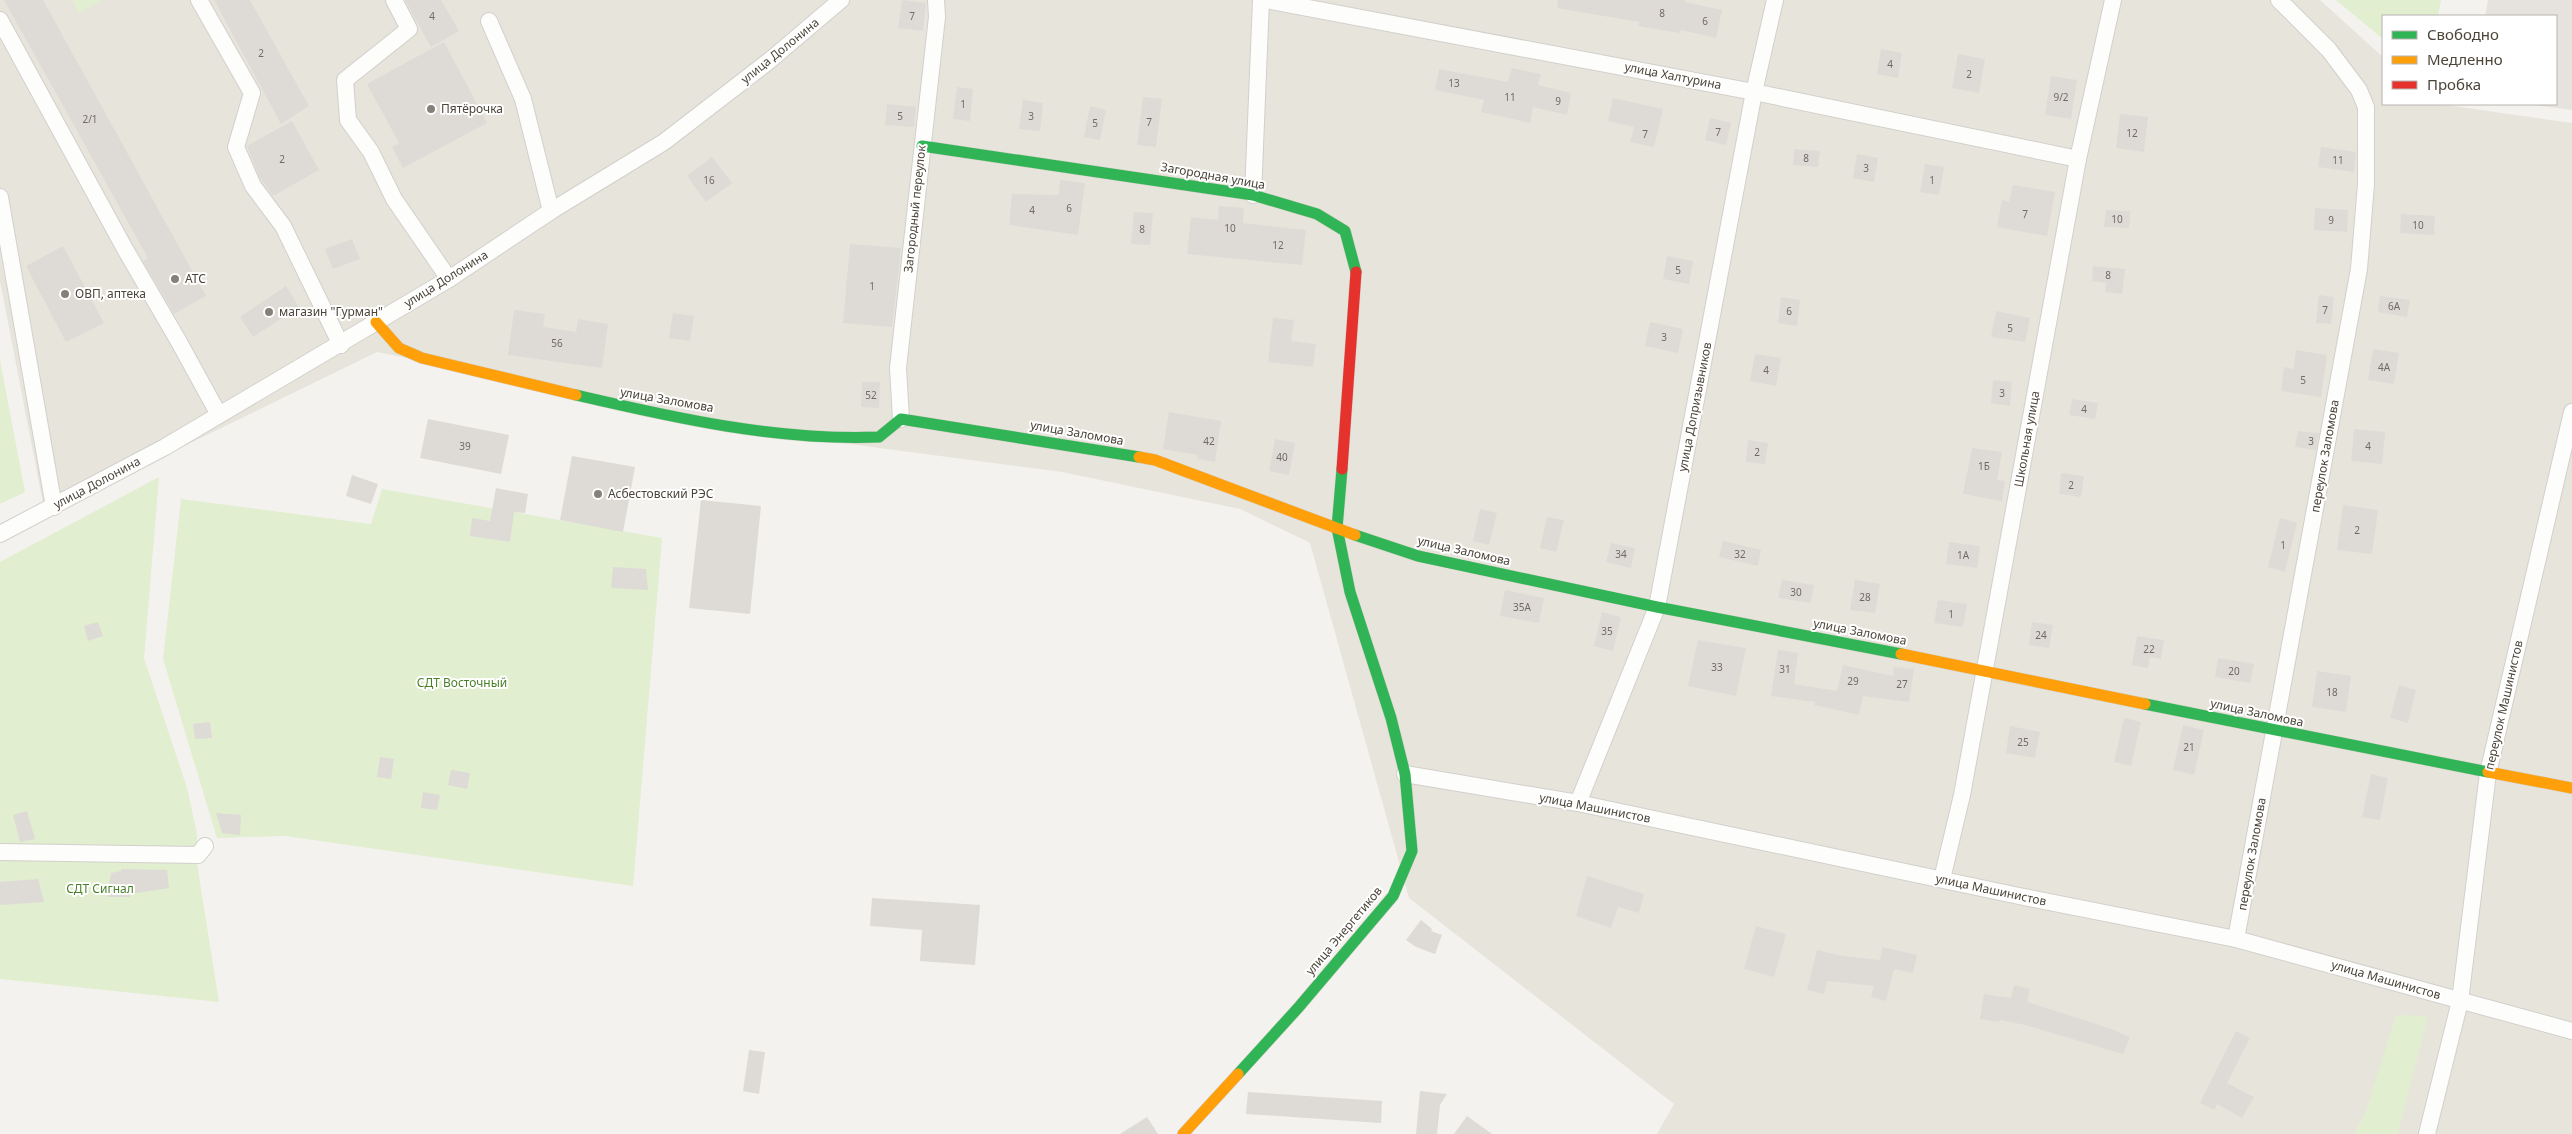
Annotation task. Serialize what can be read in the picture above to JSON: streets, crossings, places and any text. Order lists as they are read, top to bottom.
{
  "streets": {
    "street": [
      "улица Долонина",
      "улица Халтурина",
      "Загородная улица",
      "Загородный переулок",
      "улица Заломова",
      "улица Допризывников",
      "Школьная улица",
      "переулок Заломова",
      "переулок Машинистов",
      "улица Машинистов",
      "улица Энергетиков"
    ]
  },
  "crossings": [
    ["улица Долонина", "улица Заломова"],
    ["улица Халтурина", "улица Допризывников"],
    ["улица Халтурина", "Школьная улица"],
    ["Загородная улица", "Загородный переулок"],
    ["Загородная улица", "улица Заломова"],
    ["Загородная улица", "улица Энергетиков"],
    ["Загородный переулок", "улица Заломова"],
    ["улица Заломова", "улица Допризывников"],
    ["улица Заломова", "Школьная улица"],
    ["улица Заломова", "переулок Заломова"],
    ["улица Заломова", "переулок Машинистов"],
    ["улица Заломова", "улица Энергетиков"],
    ["улица Допризывников", "улица Машинистов"],
    ["Школьная улица", "улица Машинистов"],
    ["переулок Заломова", "улица Машинистов"],
    ["переулок Машинистов", "улица Машинистов"],
    ["улица Машинистов", "улица Энергетиков"]
  ],
  "parks": ["СДТ Восточный", "СДТ Сигнал"],
  "places": [
    "Пятёрочка",
    "АТС",
    "ОВП, аптека",
    "магазин \"Гурман\"",
    "Асбестовский РЭС"
  ],
  "house_numbers": [
    "8",
    "4",
    "7",
    "6",
    "2",
    "4",
    "2",
    "13",
    "11",
    "9/2",
    "9",
    "1",
    "5",
    "3",
    "2/1",
    "7",
    "5",
    "7",
    "12",
    "7",
    "8",
    "2",
    "11",
    "3",
    "16",
    "1",
    "6",
    "4",
    "7",
    "10",
    "9",
    "10",
    "10",
    "8",
    "12",
    "5",
    "8",
    "1",
    "6А",
    "7",
    "6",
    "5",
    "3",
    "56",
    "4А",
    "4",
    "5",
    "3",
    "52",
    "4",
    "42",
    "3",
    "39",
    "4",
    "2",
    "40",
    "1Б",
    "2",
    "2",
    "1",
    "34",
    "32",
    "1А",
    "30",
    "28",
    "35А",
    "1",
    "35",
    "24",
    "22",
    "33",
    "31",
    "20",
    "29",
    "27",
    "18",
    "25",
    "21"
  ],
  "legend": ["Свободно", "Медленно", "Пробка"]
}
